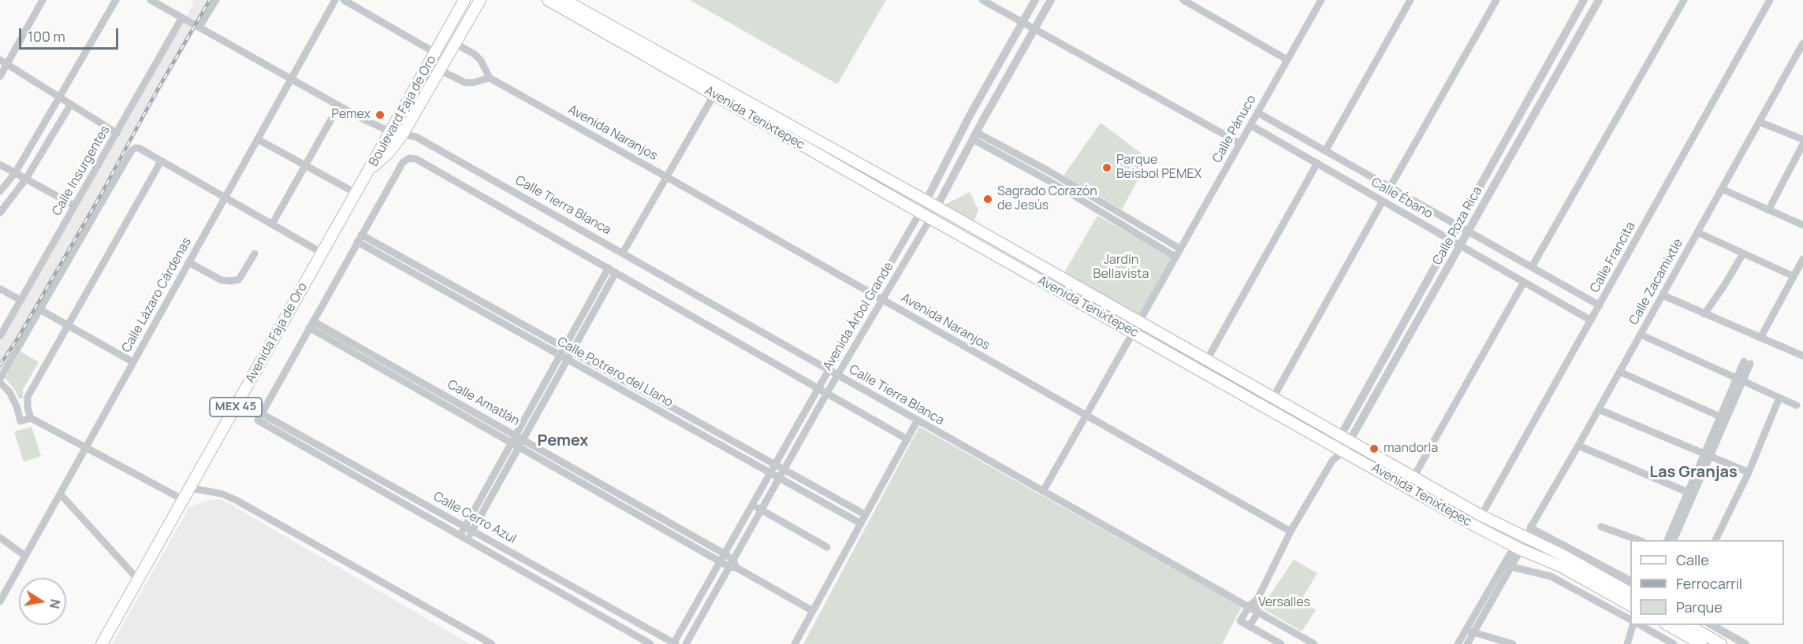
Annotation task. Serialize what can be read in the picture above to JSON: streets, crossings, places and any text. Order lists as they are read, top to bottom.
{
  "streets": {
    "main road": [
      "Boulevard Faja de Oro",
      "Avenida Tenixtepec",
      "Avenida Faja de Oro",
      "MEX 45"
    ],
    "street": [
      "Calle Pánuco",
      "Avenida Naranjos",
      "Calle Insurgentes",
      "Calle Ébano",
      "Calle Tierra Blanca",
      "Calle Poza Rica",
      "Calle Francita",
      "Calle Zacamixtle",
      "Calle Lázaro Cárdenas",
      "Avenida Árbol Grande",
      "Calle Potrero del Llano",
      "Calle Amatlán",
      "Calle Cerro Azul"
    ]
  },
  "crossings": [
    ["Boulevard Faja de Oro", "Calle Tierra Blanca"],
    ["Boulevard Faja de Oro", "Avenida Faja de Oro"],
    ["Avenida Tenixtepec", "Calle Pánuco"],
    ["Avenida Tenixtepec", "Calle Poza Rica"],
    ["Avenida Tenixtepec", "Calle Francita"],
    ["Avenida Tenixtepec", "Calle Zacamixtle"],
    ["Avenida Tenixtepec", "Avenida Árbol Grande"],
    ["Calle Pánuco", "Avenida Naranjos"],
    ["Calle Pánuco", "Calle Ébano"],
    ["Calle Pánuco", "Calle Tierra Blanca"],
    ["Avenida Naranjos", "Calle Poza Rica"],
    ["Avenida Naranjos", "Avenida Árbol Grande"],
    ["Calle Insurgentes", "Calle Tierra Blanca"],
    ["Calle Ébano", "Calle Poza Rica"],
    ["Calle Ébano", "Calle Francita"],
    ["Calle Tierra Blanca", "Calle Poza Rica"],
    ["Calle Tierra Blanca", "Calle Lázaro Cárdenas"],
    ["Calle Tierra Blanca", "Avenida Árbol Grande"],
    ["Avenida Árbol Grande", "Calle Potrero del Llano"],
    ["Avenida Árbol Grande", "Calle Amatlán"],
    ["Avenida Árbol Grande", "Calle Cerro Azul"]
  ],
  "districts": ["Pemex", "Las Granjas"],
  "parks": ["Jardín Bellavista", "Versalles"],
  "places": [
    "Pemex",
    "Parque Beisbol PEMEX",
    "Sagrado Corazón de Jesús",
    "mandorla"
  ],
  "legend": ["Calle", "Ferrocarril", "Parque"],
  "scale_bar": "100 m",
  "north": "right"
}
